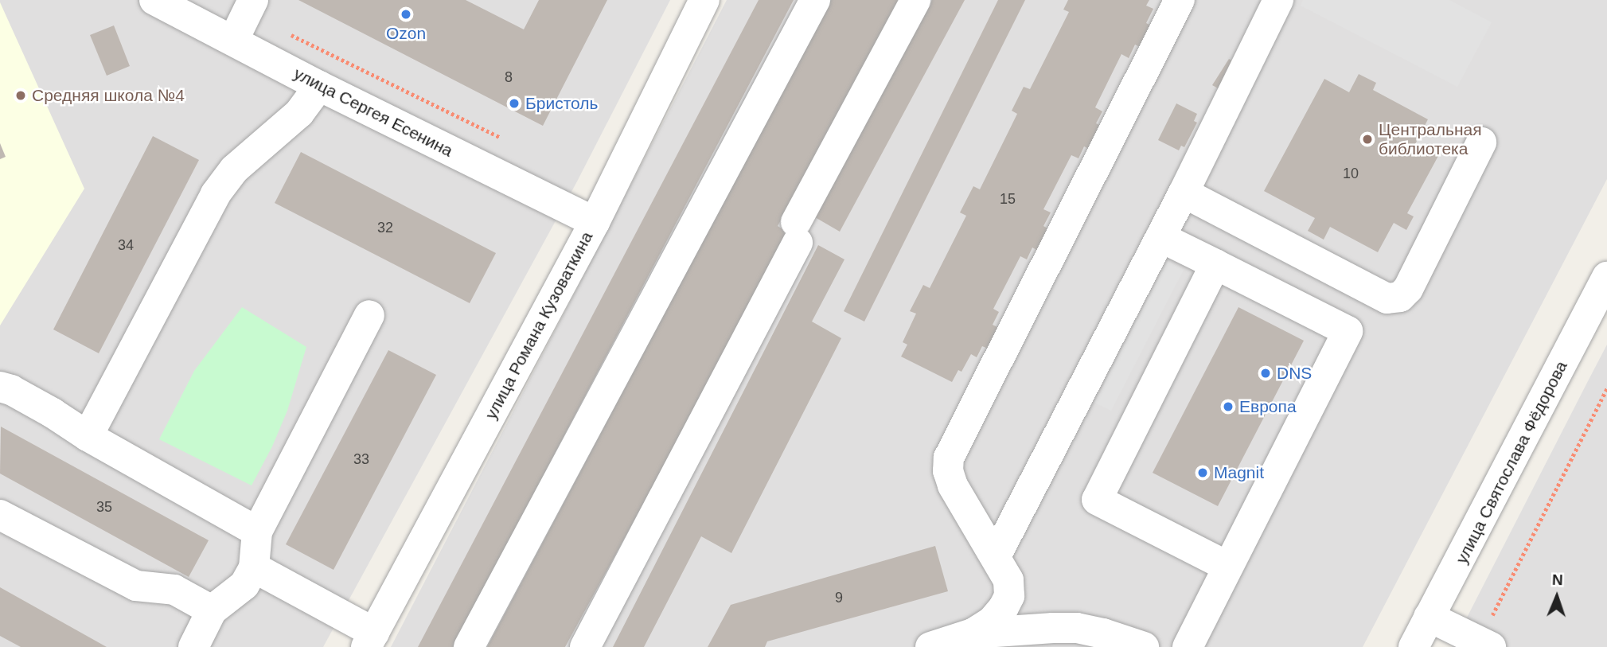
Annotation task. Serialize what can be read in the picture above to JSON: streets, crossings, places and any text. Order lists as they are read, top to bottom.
{
  "streets": {
    "street": ["улица Сергея Есенина", "улица Романа Кузоваткина", "улица Святослава Фёдорова"]
  },
  "crossings": [
    ["улица Сергея Есенина", "улица Романа Кузоваткина"]
  ],
  "places": [
    "Ozon",
    "Средняя школа №4",
    "Бристоль",
    "Центральная библиотека",
    "DNS",
    "Европа",
    "Magnit"
  ],
  "house_numbers": [
    "8",
    "10",
    "15",
    "32",
    "34",
    "33",
    "35",
    "9"
  ],
  "north": "top"
}
